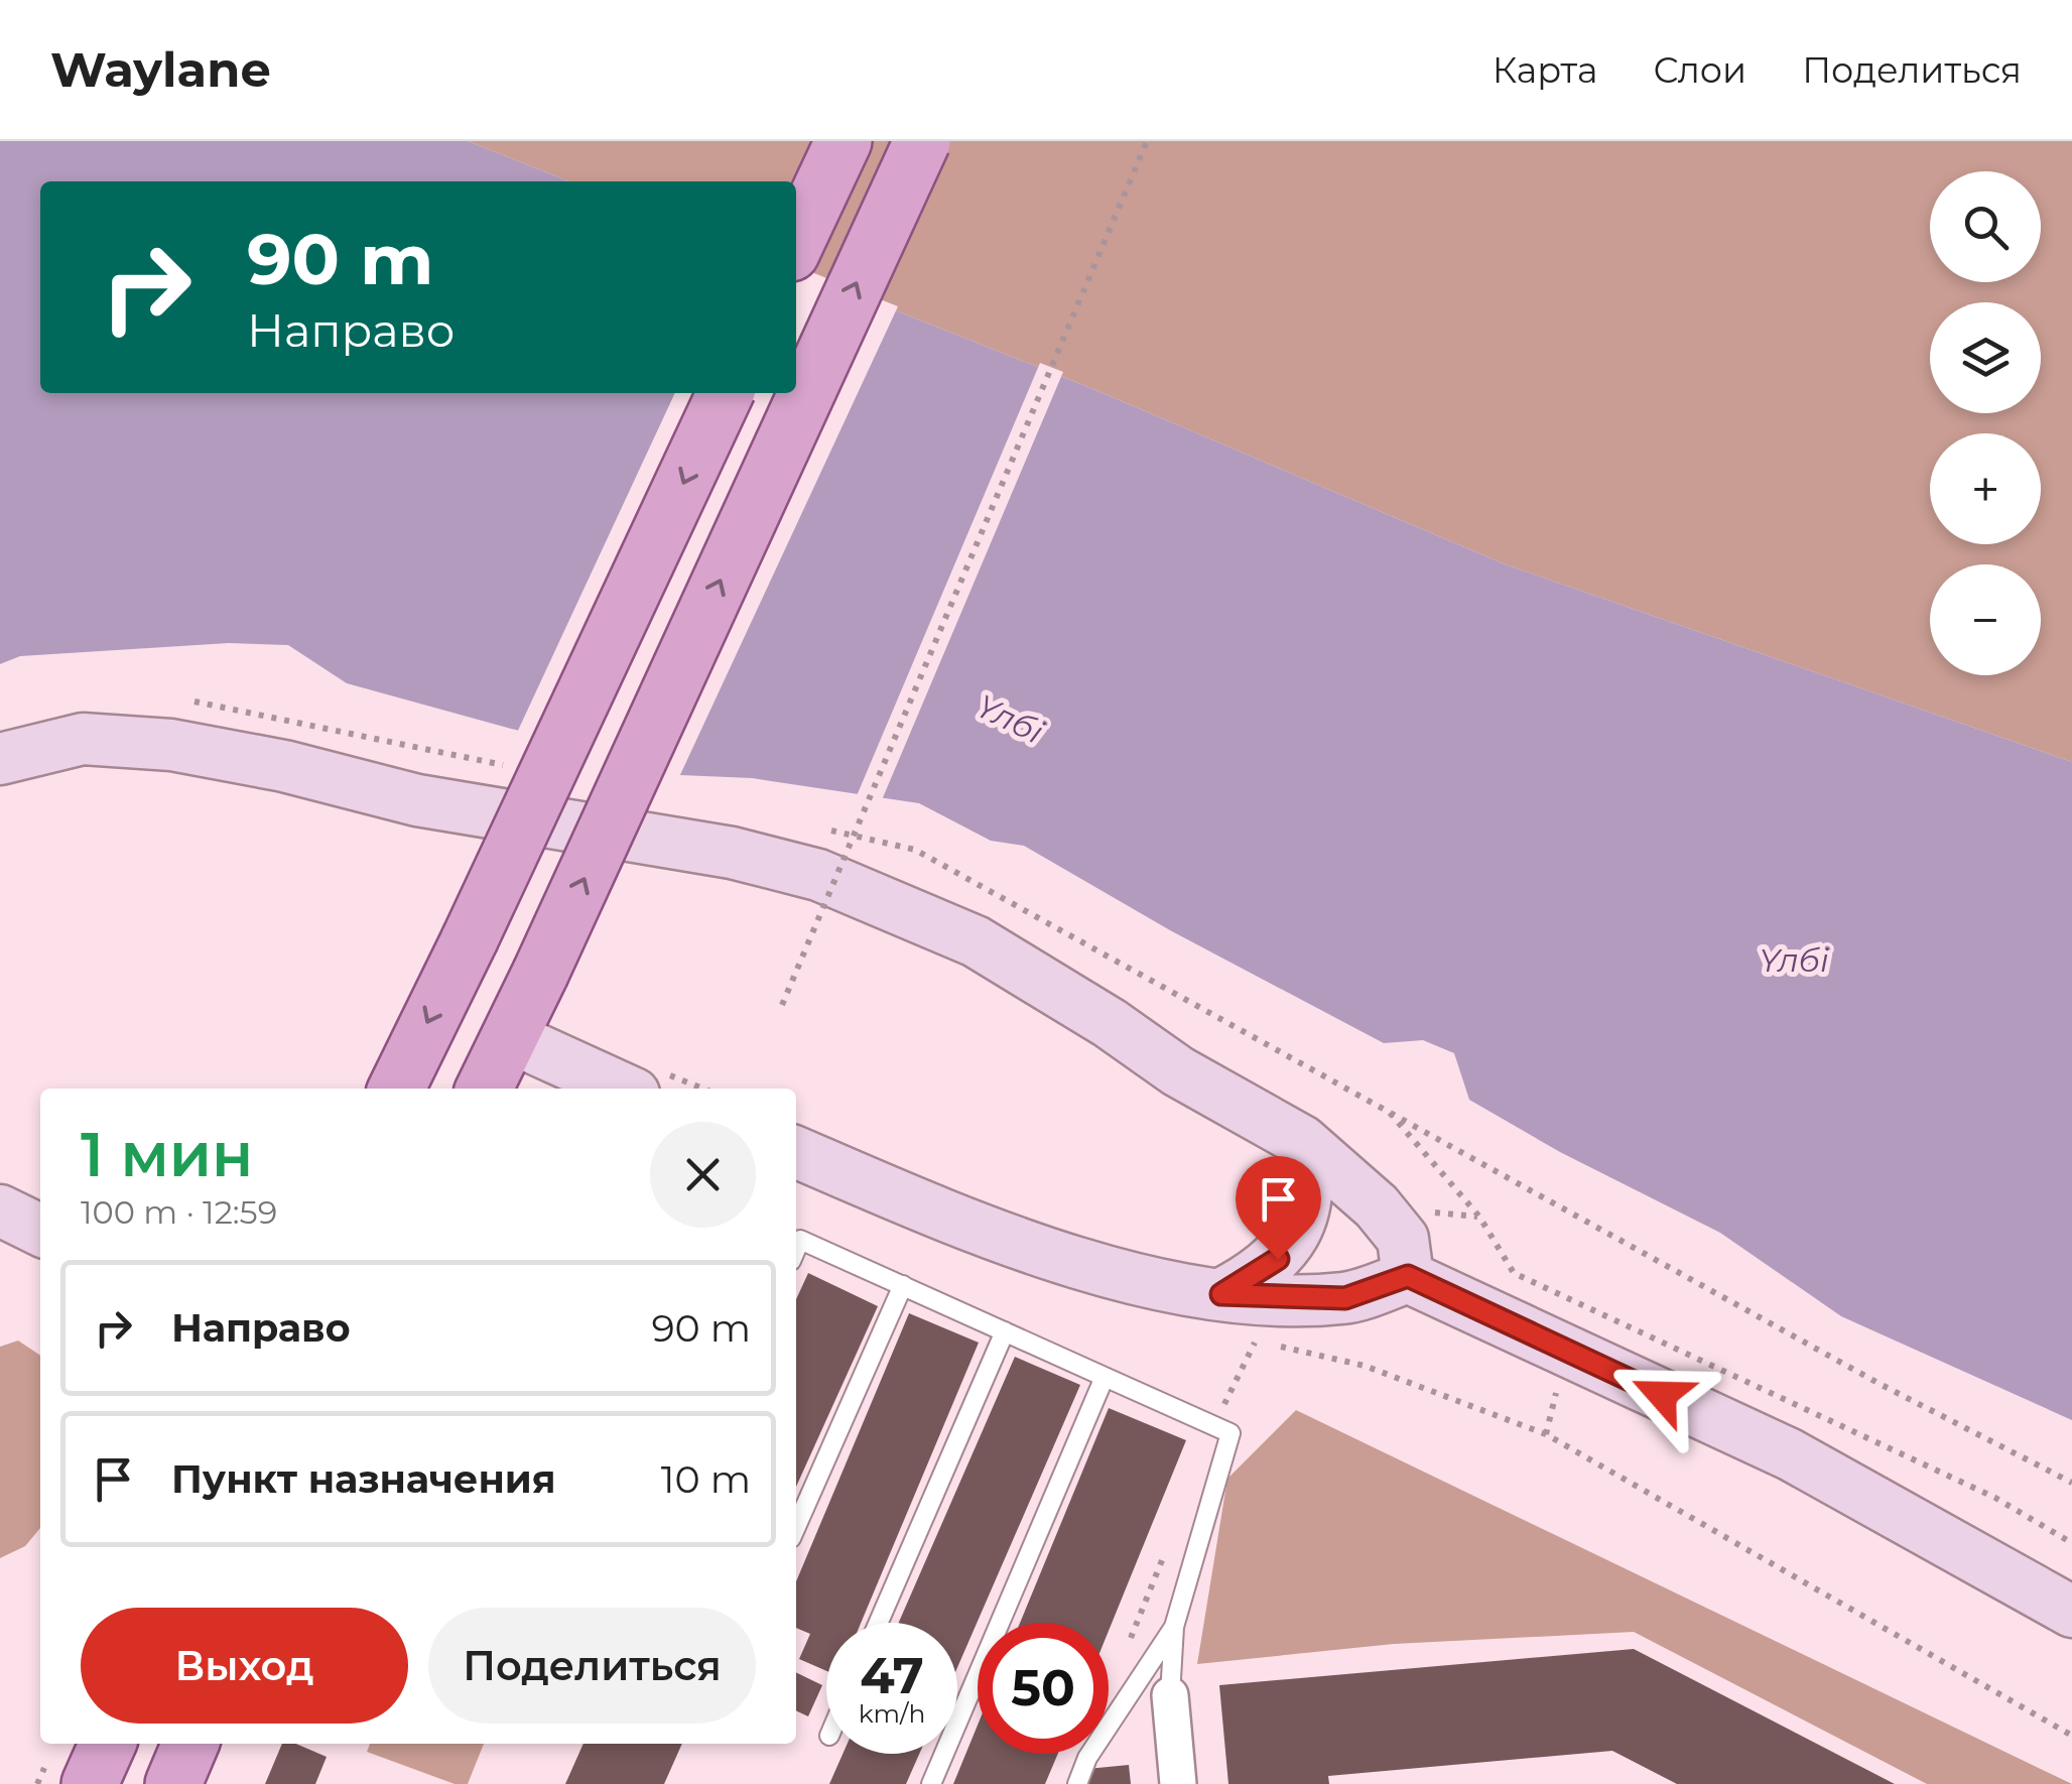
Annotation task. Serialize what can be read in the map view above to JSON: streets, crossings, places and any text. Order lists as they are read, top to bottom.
{
  "water": ["Үлбі"],
  "page": {
    "header": "Waylane",
    "nav": ["Карта", "Слои", "Поделиться"],
    "map_buttons": ["+", "−"],
    "turn": ["90 m", "Направо"],
    "heading": ["1 мин", "100 m · 12:59"],
    "list": [
      {
        "name": "Направо",
        "value": "90 m"
      },
      {
        "name": "Пункт назначения",
        "value": "10 m"
      }
    ],
    "buttons": ["Выход", "Поделиться"],
    "speed": "47 km/h",
    "limit": "50"
  }
}
